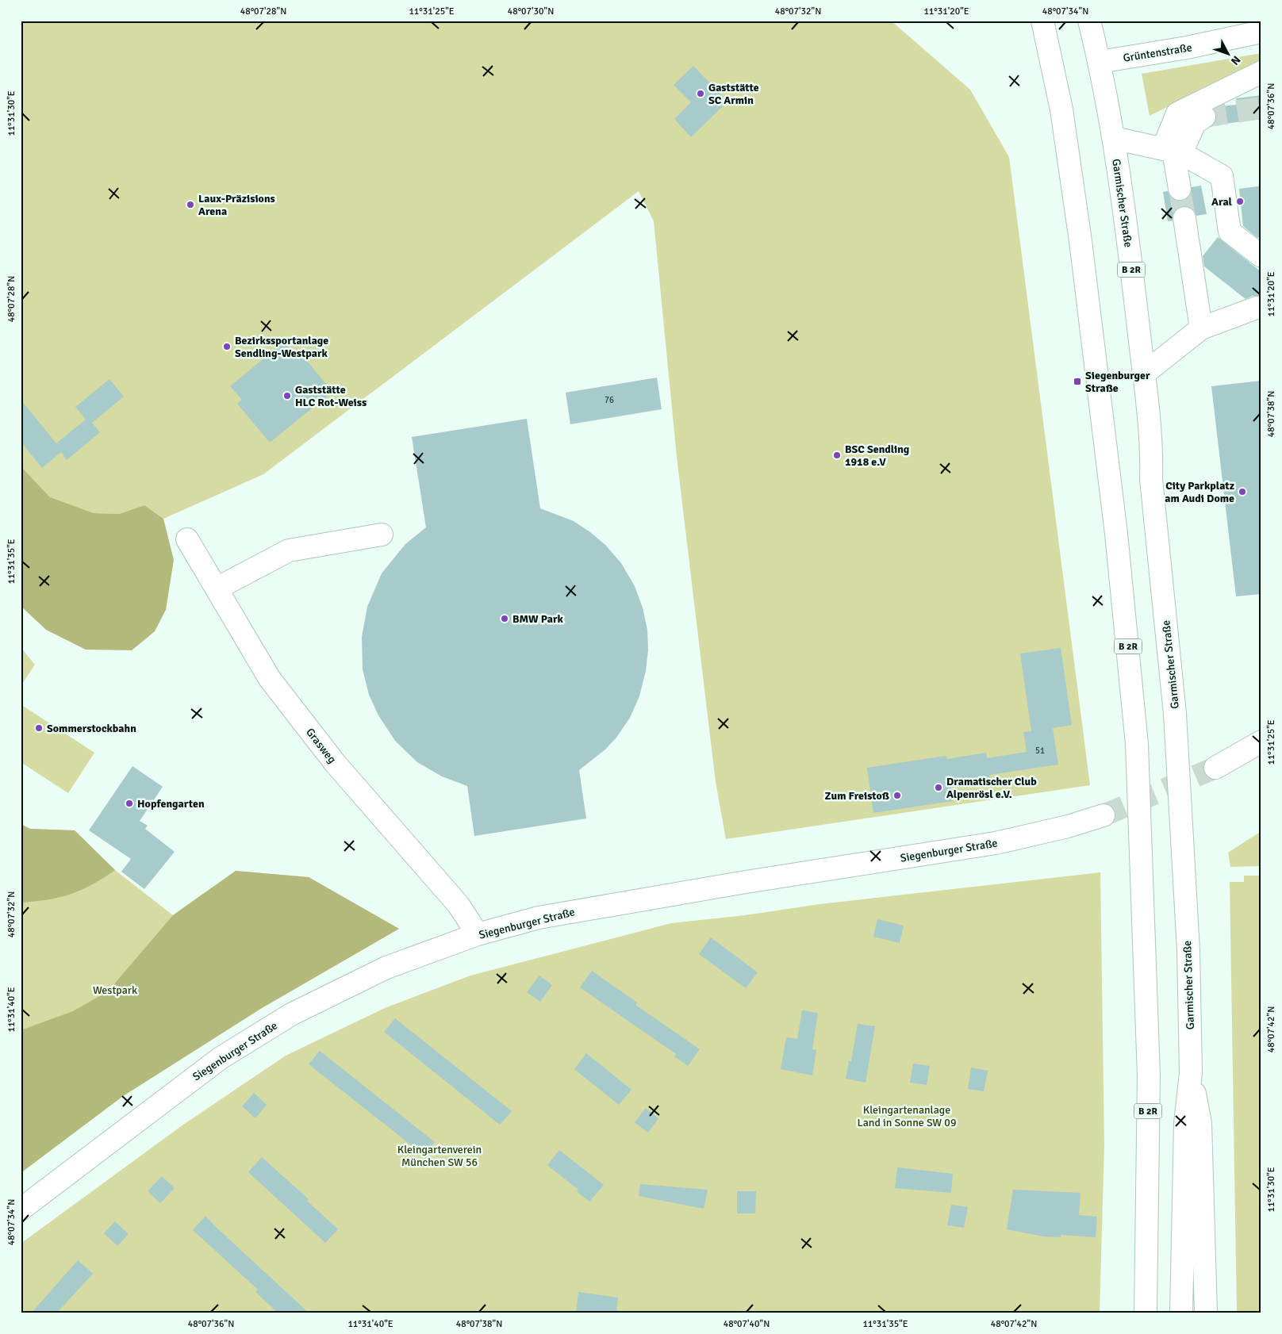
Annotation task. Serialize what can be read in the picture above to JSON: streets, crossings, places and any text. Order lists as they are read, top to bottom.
{
  "streets": {
    "main road": [
      "Grüntenstraße",
      "Garmischer Straße",
      "B 2R",
      "Grasweg",
      "Siegenburger Straße"
    ]
  },
  "crossings": [
    ["Grüntenstraße", "Garmischer Straße"],
    ["Grasweg", "Siegenburger Straße"]
  ],
  "parks": ["Westpark", "Kleingartenanlage Land in Sonne SW 09", "Kleingartenverein München SW 56"],
  "places": {
    "other": [
      "Gaststätte SC Armin",
      "Aral",
      "Laux-Präzisions Arena",
      "Bezirkssportanlage Sendling-Westpark",
      "Gaststätte HLC Rot-Weiss",
      "BSC Sendling 1918 e.V",
      "City Parkplatz am Audi Dome",
      "BMW Park",
      "Sommerstockbahn",
      "Dramatischer Club Alpenrösl e.V.",
      "Zum Freistoß",
      "Hopfengarten"
    ],
    "transit": ["Siegenburger Straße"]
  },
  "house_numbers": ["76", "51"],
  "north": "bottom right",
  "coordinates": [
    "48°07'28\"N",
    "11°31'25\"E",
    "48°07'30\"N",
    "48°07'32\"N",
    "11°31'20\"E",
    "48°07'34\"N",
    "48°07'36\"N",
    "11°31'30\"E",
    "48°07'38\"N",
    "11°31'35\"E",
    "11°31'40\"E",
    "48°07'42\"N",
    "48°07'40\"N"
  ]
}
